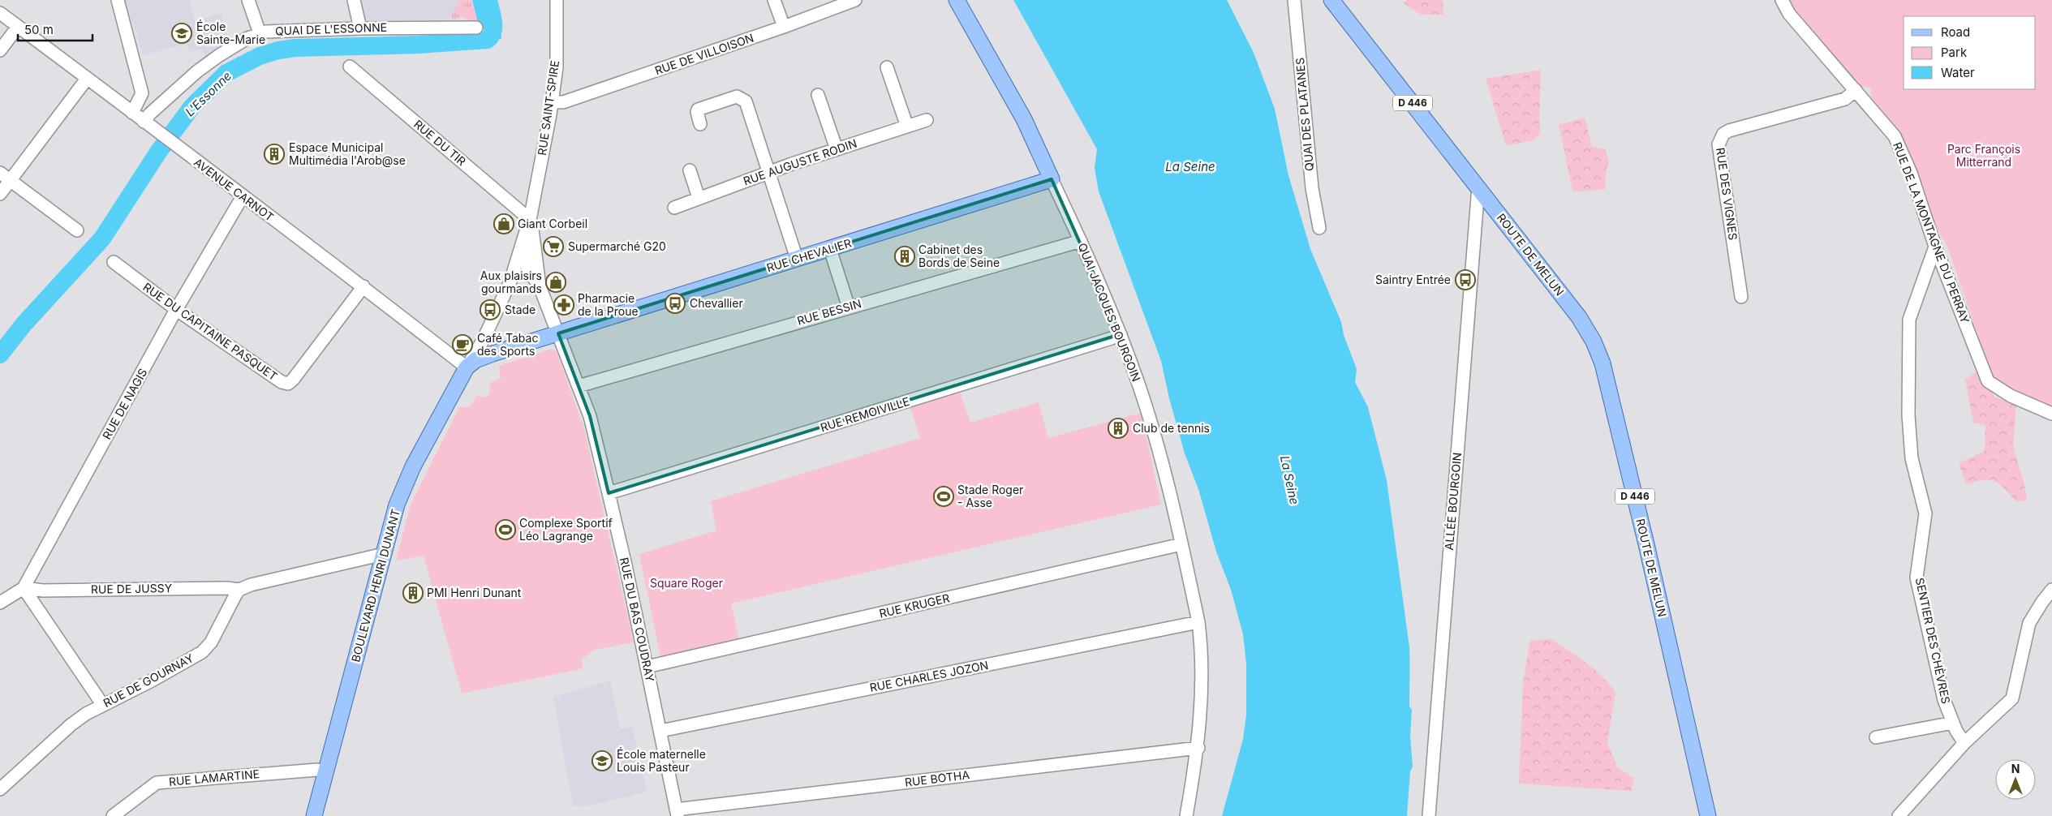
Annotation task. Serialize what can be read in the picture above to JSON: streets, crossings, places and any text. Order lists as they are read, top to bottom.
{
  "streets": {
    "main road": [
      "D 446",
      "ROUTE DE MELUN",
      "RUE CHEVALIER",
      "QUAI JACQUES BOURGOIN",
      "BOULEVARD HENRI DUNANT"
    ],
    "street": [
      "QUAI DE L'ESSONNE",
      "RUE DE VILLOISON",
      "RUE SAINT-SPIRE",
      "QUAI DES PLATANES",
      "RUE DU TIR",
      "RUE AUGUSTE RODIN",
      "AVENUE CARNOT",
      "RUE DES VIGNES",
      "RUE DE LA MONTAGNE DU PERRAY",
      "RUE BESSIN",
      "RUE DU CAPITAINE PASQUET",
      "RUE DE NAGIS",
      "RUE REMOIVILLE",
      "ALLÉE BOURGOIN",
      "RUE DE JUSSY",
      "RUE KRUGER",
      "RUE DU BAS COUDRAY",
      "SENTIER DES CHÈVRES",
      "RUE CHARLES JOZON",
      "RUE DE GOURNAY",
      "RUE LAMARTINE",
      "RUE BOTHA"
    ]
  },
  "crossings": [
    ["QUAI DE L'ESSONNE", "AVENUE CARNOT"],
    ["RUE DE VILLOISON", "RUE SAINT-SPIRE"],
    ["D 446", "ROUTE DE MELUN"],
    ["D 446", "ALLÉE BOURGOIN"],
    ["RUE SAINT-SPIRE", "RUE DU TIR"],
    ["RUE SAINT-SPIRE", "AVENUE CARNOT"],
    ["RUE SAINT-SPIRE", "RUE CHEVALIER"],
    ["RUE SAINT-SPIRE", "BOULEVARD HENRI DUNANT"],
    ["RUE SAINT-SPIRE", "RUE DU BAS COUDRAY"],
    ["AVENUE CARNOT", "RUE CHEVALIER"],
    ["AVENUE CARNOT", "RUE DU CAPITAINE PASQUET"],
    ["AVENUE CARNOT", "RUE DE NAGIS"],
    ["AVENUE CARNOT", "BOULEVARD HENRI DUNANT"],
    ["RUE DES VIGNES", "RUE DE LA MONTAGNE DU PERRAY"],
    ["RUE DE LA MONTAGNE DU PERRAY", "SENTIER DES CHÈVRES"],
    ["ROUTE DE MELUN", "ALLÉE BOURGOIN"],
    ["RUE CHEVALIER", "QUAI JACQUES BOURGOIN"],
    ["RUE CHEVALIER", "BOULEVARD HENRI DUNANT"],
    ["RUE CHEVALIER", "RUE DU BAS COUDRAY"],
    ["RUE BESSIN", "QUAI JACQUES BOURGOIN"],
    ["RUE BESSIN", "RUE DU BAS COUDRAY"],
    ["QUAI JACQUES BOURGOIN", "RUE REMOIVILLE"],
    ["QUAI JACQUES BOURGOIN", "RUE KRUGER"],
    ["QUAI JACQUES BOURGOIN", "RUE CHARLES JOZON"],
    ["QUAI JACQUES BOURGOIN", "RUE BOTHA"],
    ["RUE DU CAPITAINE PASQUET", "RUE DE NAGIS"],
    ["RUE DE NAGIS", "RUE DE JUSSY"],
    ["RUE REMOIVILLE", "RUE DU BAS COUDRAY"],
    ["BOULEVARD HENRI DUNANT", "RUE LAMARTINE"],
    ["RUE DE JUSSY", "RUE DE GOURNAY"],
    ["RUE KRUGER", "RUE DU BAS COUDRAY"],
    ["RUE DU BAS COUDRAY", "RUE CHARLES JOZON"],
    ["RUE DU BAS COUDRAY", "RUE BOTHA"]
  ],
  "water": ["L'Essonne", "La Seine"],
  "parks": ["Parc François Mitterrand", "Square Roger"],
  "places": {
    "school or university": ["École Sainte-Marie", "École maternelle Louis Pasteur"],
    "building": [
      "Espace Municipal Multimédia l'Arob@se",
      "Cabinet des Bords de Seine",
      "Club de tennis",
      "PMI Henri Dunant"
    ],
    "shop": ["Giant Corbeil", "Aux plaisirs gourmands"],
    "supermarket": ["Supermarché G20"],
    "bus stop": ["Saintry Entrée", "Chevallier", "Stade"],
    "pharmacy": ["Pharmacie de la Proue"],
    "cafe": ["Café Tabac des Sports"],
    "sports": ["Stade Roger - Asse", "Complexe Sportif Léo Lagrange"]
  },
  "legend": ["Road", "Park", "Water"],
  "scale_bar": "50 m",
  "north": "top"
}
